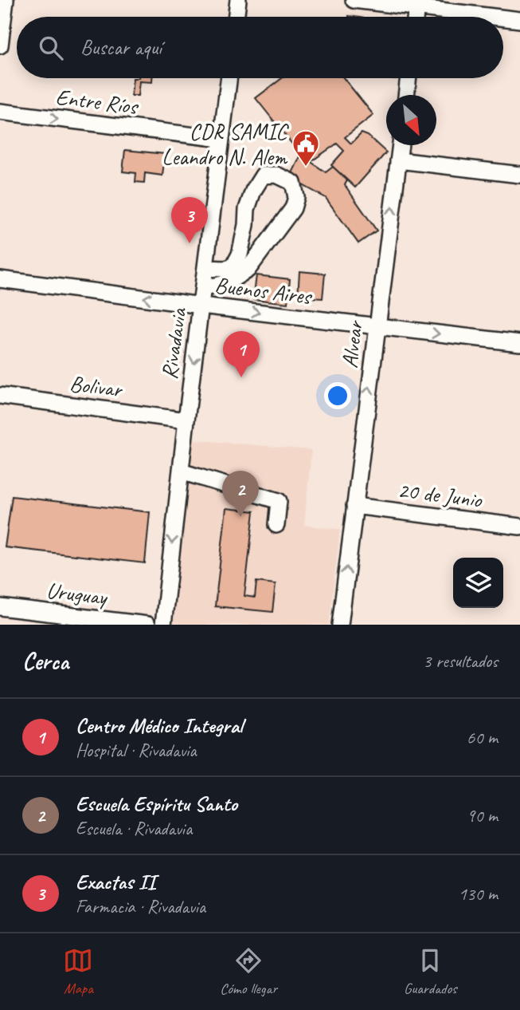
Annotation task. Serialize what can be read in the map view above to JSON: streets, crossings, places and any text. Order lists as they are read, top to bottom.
{
  "streets": {
    "street": [
      "Entre Ríos",
      "Buenos Aires",
      "Rivadavia",
      "Alvear",
      "Bolivar",
      "20 de Junio",
      "Uruguay"
    ]
  },
  "crossings": [
    ["Entre Ríos", "Rivadavia"],
    ["Buenos Aires", "Rivadavia"],
    ["Buenos Aires", "Alvear"],
    ["Rivadavia", "Bolivar"],
    ["Alvear", "20 de Junio"]
  ],
  "one_way": ["Entre Ríos", "Rivadavia", "Alvear"],
  "places": {
    "public building": ["CDR SAMIC Leandro N. Alem"]
  },
  "north": "bottom right",
  "page": {
    "search": "Buscar aquí",
    "pins": ["3", "1", "2"],
    "heading": ["Cerca", "3 resultados"],
    "list": [
      {
        "mark": "1",
        "name": "Centro Médico Integral",
        "note": "Hospital · Rivadavia",
        "value": "60 m"
      },
      {
        "mark": "2",
        "name": "Escuela Espíritu Santo",
        "note": "Escuela · Rivadavia",
        "value": "90 m"
      },
      {
        "mark": "3",
        "name": "Exactas II",
        "note": "Farmacia · Rivadavia",
        "value": "130 m"
      }
    ],
    "nav": ["Mapa", "Cómo llegar", "Guardados"]
  }
}
